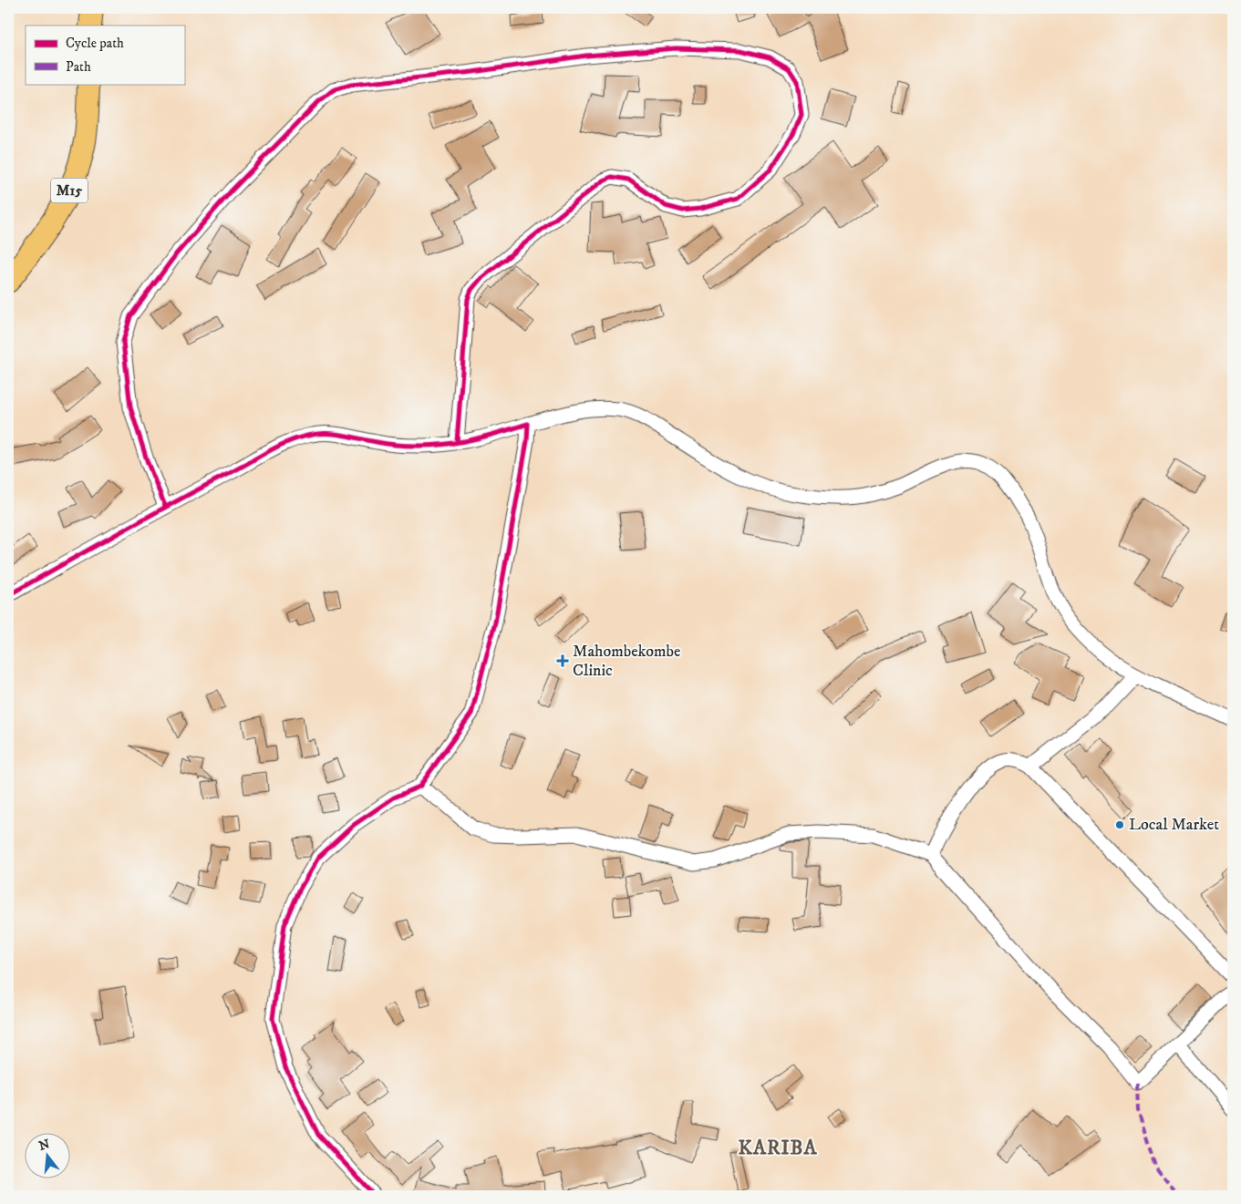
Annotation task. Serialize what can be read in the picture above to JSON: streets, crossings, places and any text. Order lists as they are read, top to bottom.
{
  "streets": {
    "main road": ["M15"]
  },
  "districts": ["KARIBA"],
  "places": {
    "health": ["Mahombekombe Clinic"],
    "other": ["Local Market"]
  },
  "legend": ["Cycle path", "Path"],
  "north": "top"
}
